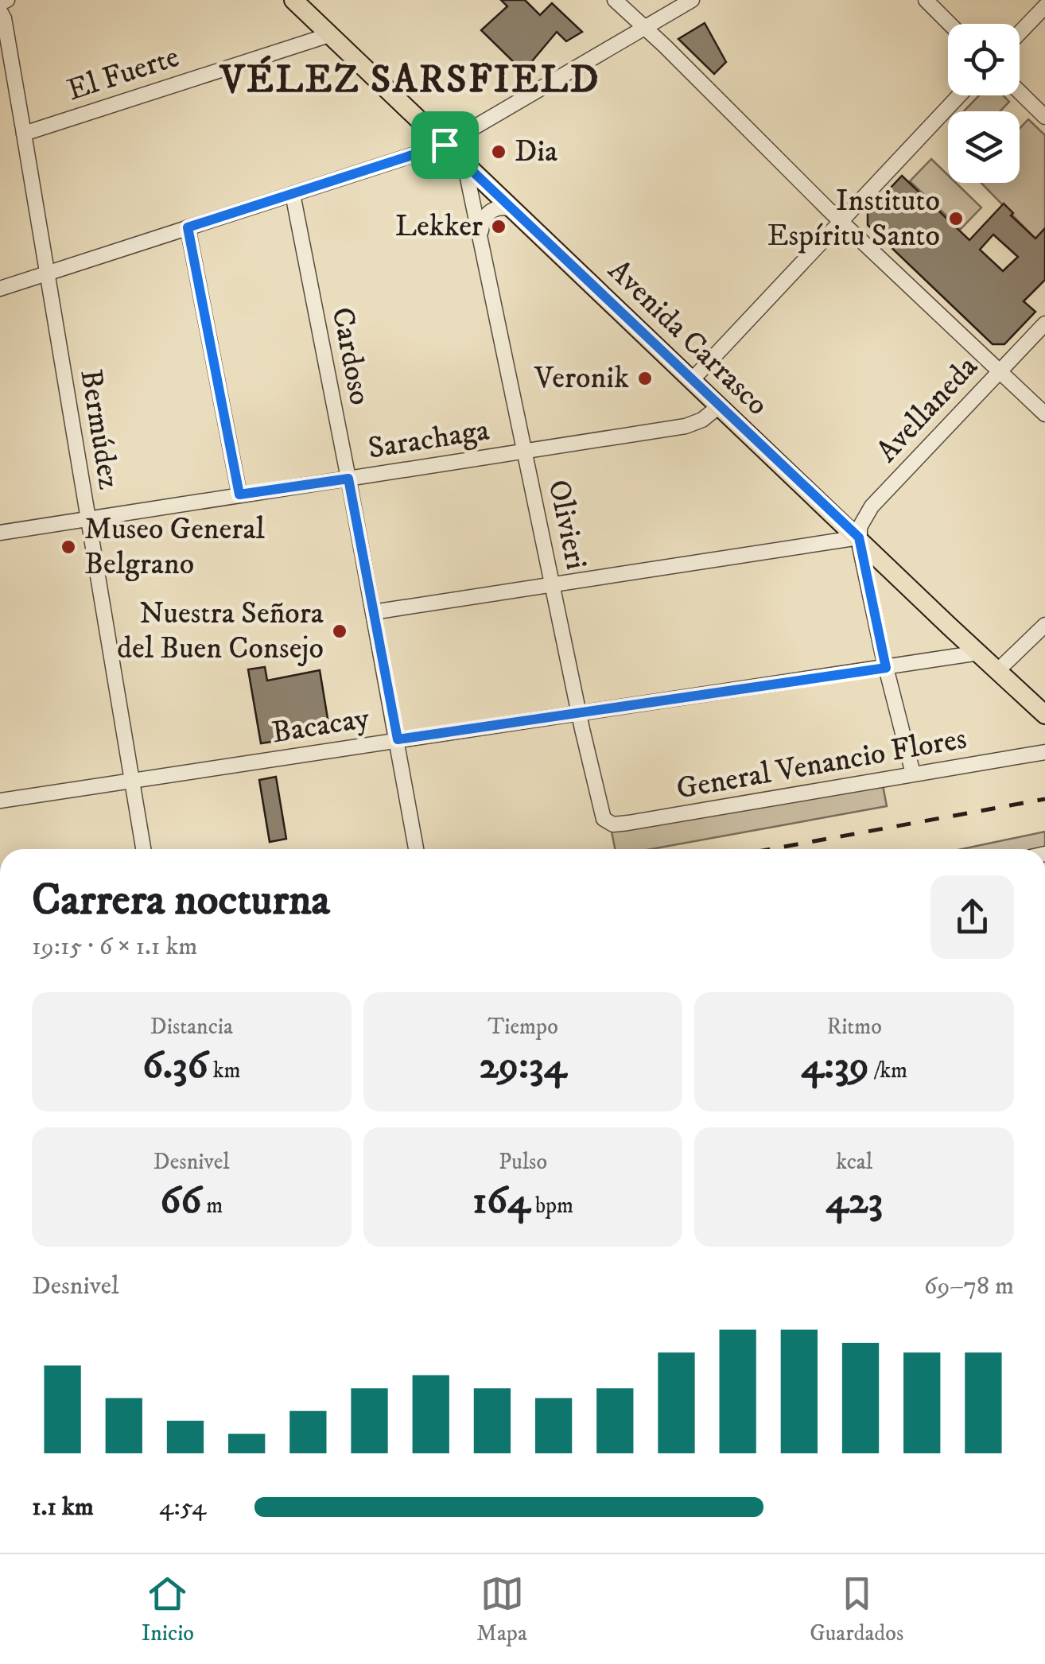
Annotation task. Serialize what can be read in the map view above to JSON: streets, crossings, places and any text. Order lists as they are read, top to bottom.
{
  "streets": {
    "main road": ["Avenida Carrasco"],
    "street": [
      "El Fuerte",
      "Cardoso",
      "Avellaneda",
      "Bermúdez",
      "Sarachaga",
      "Olivieri",
      "Bacacay",
      "General Venancio Flores"
    ]
  },
  "crossings": [
    ["El Fuerte", "Avenida Carrasco"],
    ["El Fuerte", "Bermúdez"],
    ["Avenida Carrasco", "Avellaneda"],
    ["Avenida Carrasco", "Sarachaga"],
    ["Avenida Carrasco", "Olivieri"],
    ["Avenida Carrasco", "Bacacay"],
    ["Cardoso", "Sarachaga"],
    ["Cardoso", "Bacacay"],
    ["Bermúdez", "Sarachaga"],
    ["Bermúdez", "Bacacay"],
    ["Sarachaga", "Olivieri"],
    ["Olivieri", "Bacacay"],
    ["Olivieri", "General Venancio Flores"]
  ],
  "districts": ["VÉLEZ SARSFIELD"],
  "places": [
    "Dia",
    "Instituto Espíritu Santo",
    "Lekker",
    "Veronik",
    "Museo General Belgrano",
    "Nuestra Señora del Buen Consejo"
  ],
  "page": {
    "heading": ["Carrera nocturna", "19:15 · 6 × 1.1 km"],
    "stats": [
      ["Distancia", "6.36 km"],
      ["Tiempo", "29:34"],
      ["Ritmo", "4:39 /km"],
      ["Desnivel", "66 m"],
      ["Pulso", "164 bpm"],
      ["kcal", "423"]
    ],
    "chart": ["Desnivel", "69–78 m"],
    "list": [
      {
        "name": "1.1 km",
        "note": "4:54"
      }
    ],
    "tabs": ["Inicio", "Mapa", "Guardados"]
  }
}
